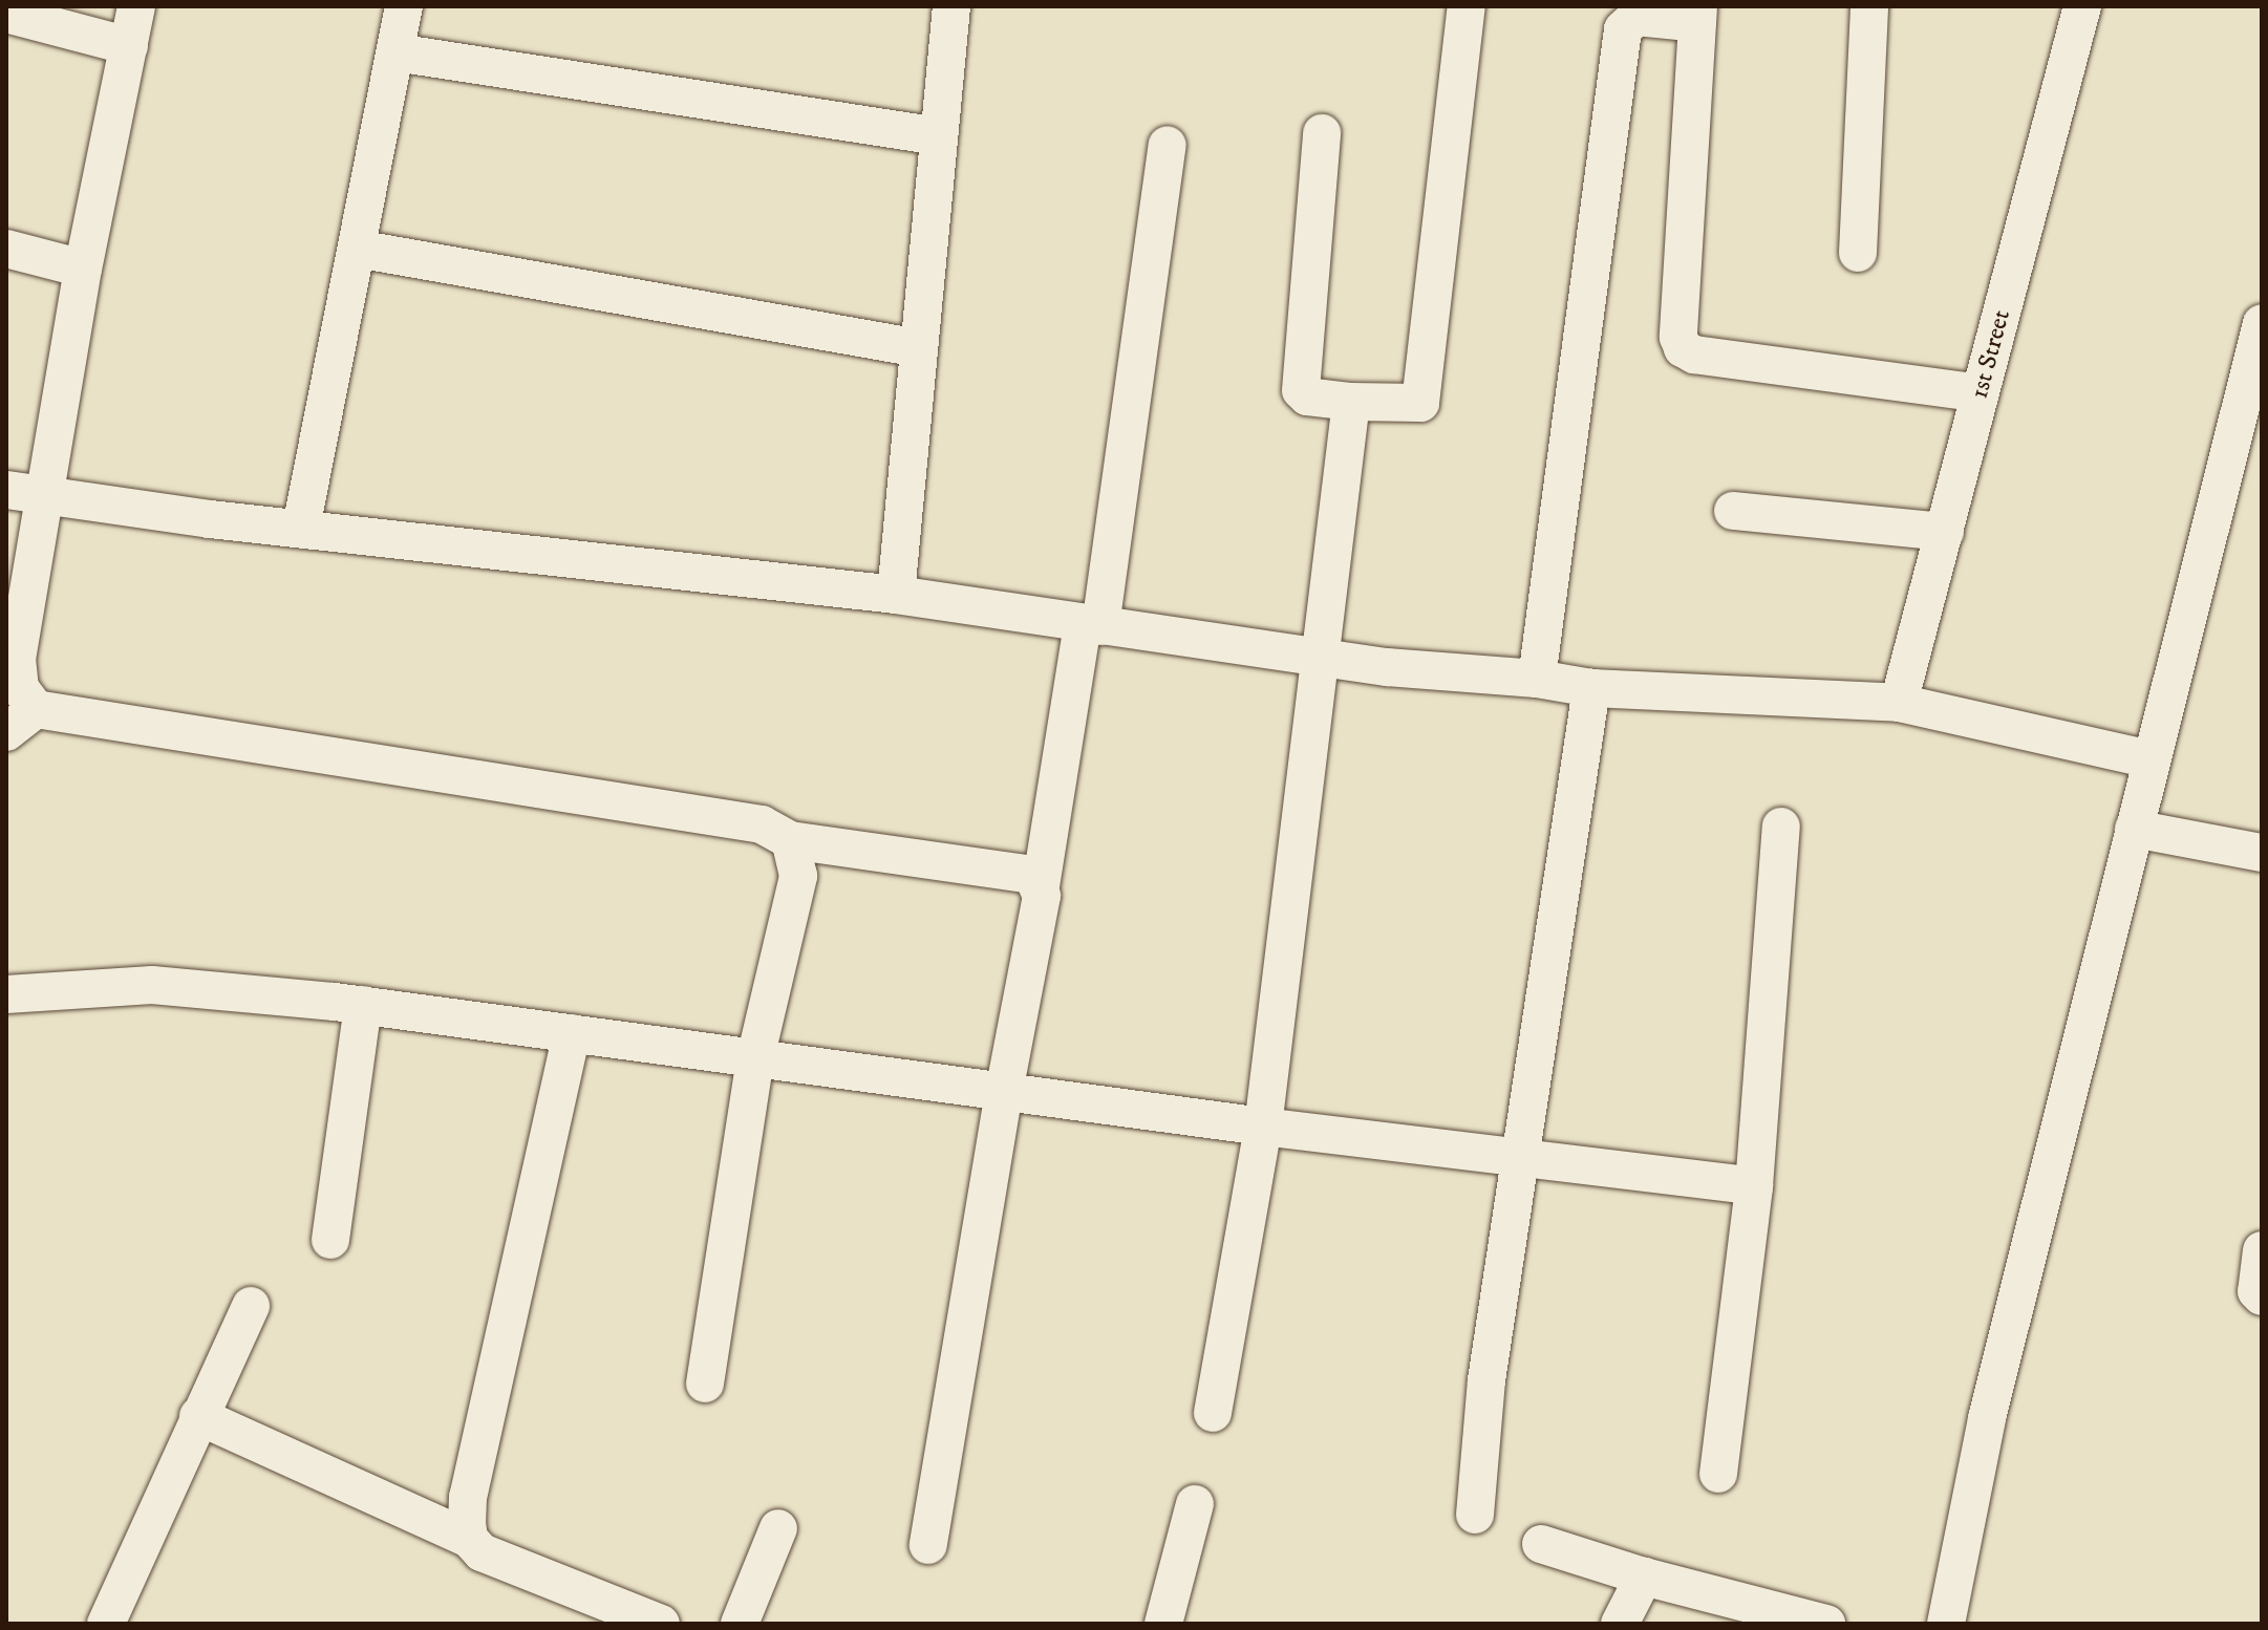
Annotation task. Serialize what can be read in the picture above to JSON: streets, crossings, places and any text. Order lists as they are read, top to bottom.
{
  "streets": {
    "street": ["1st Street"]
  }
}
